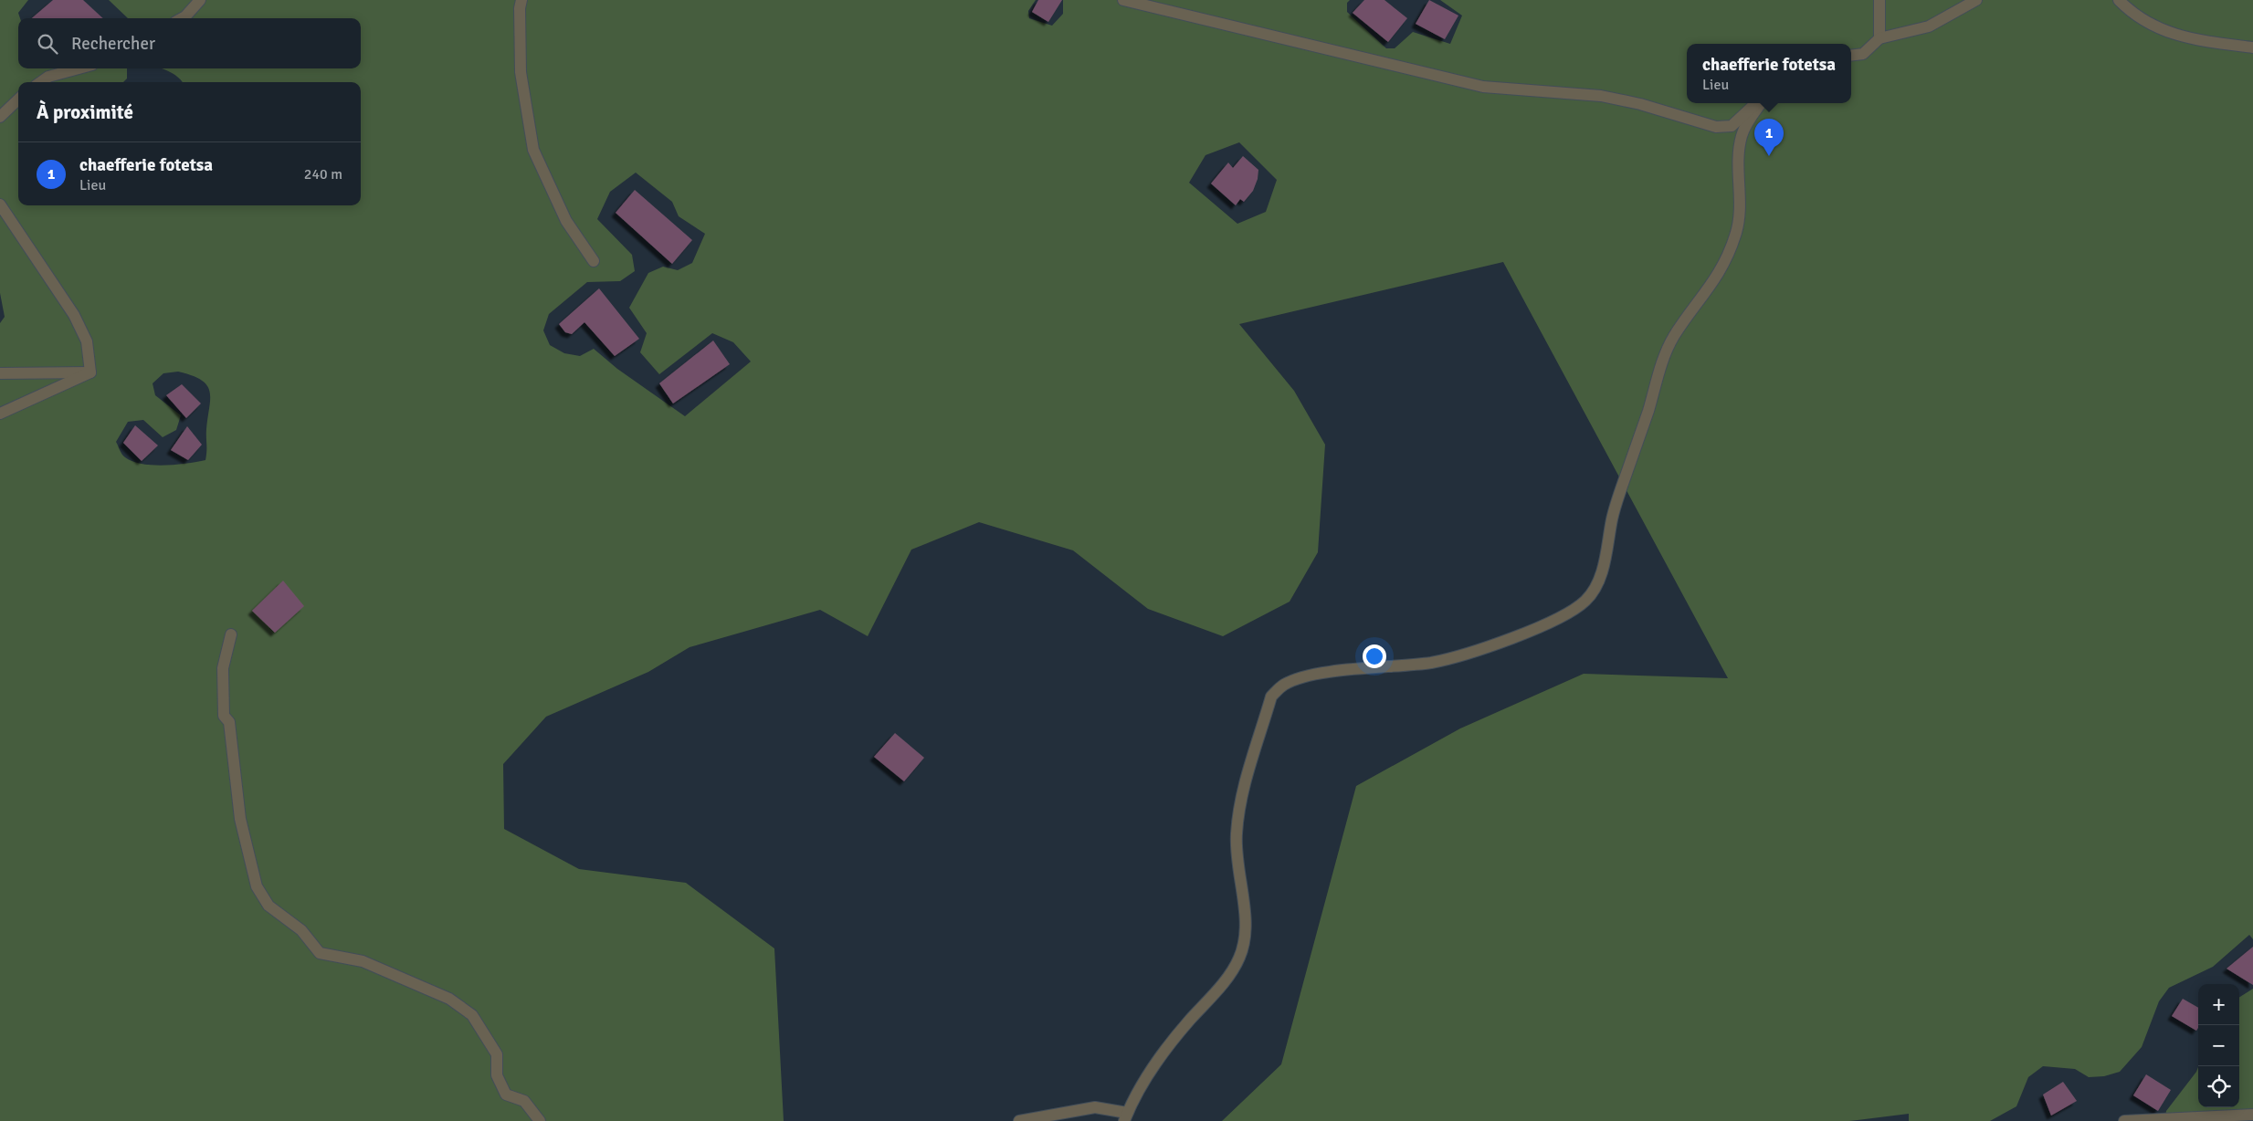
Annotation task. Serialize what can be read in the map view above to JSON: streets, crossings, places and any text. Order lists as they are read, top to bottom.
{
  "page": {
    "search": "Rechercher",
    "popup": ["chaefferie fotetsa", "Lieu"],
    "heading": "À proximité",
    "pins": "1",
    "list": [
      {
        "mark": "1",
        "name": "chaefferie fotetsa",
        "note": "Lieu",
        "value": "240 m"
      }
    ],
    "map_buttons": ["+", "−"]
  }
}
